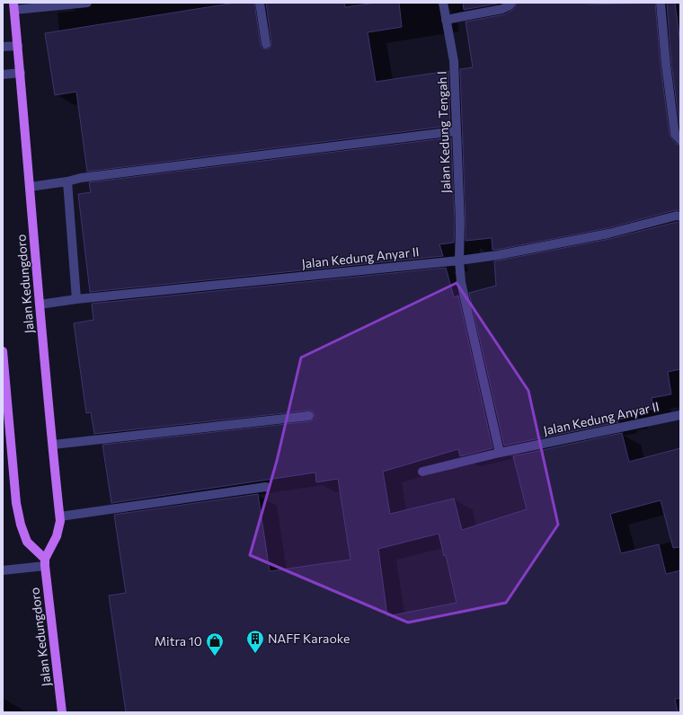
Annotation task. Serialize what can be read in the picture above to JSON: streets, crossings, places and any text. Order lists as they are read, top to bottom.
{
  "streets": {
    "main road": ["Jalan Kedungdoro"],
    "street": ["Jalan Kedung Tengah I", "Jalan Kedung Anyar II"]
  },
  "crossings": [
    ["Jalan Kedung Tengah I", "Jalan Kedung Anyar II"],
    ["Jalan Kedung Anyar II", "Jalan Kedungdoro"]
  ],
  "places": {
    "building": ["NAFF Karaoke"],
    "shop": ["Mitra 10"]
  }
}
